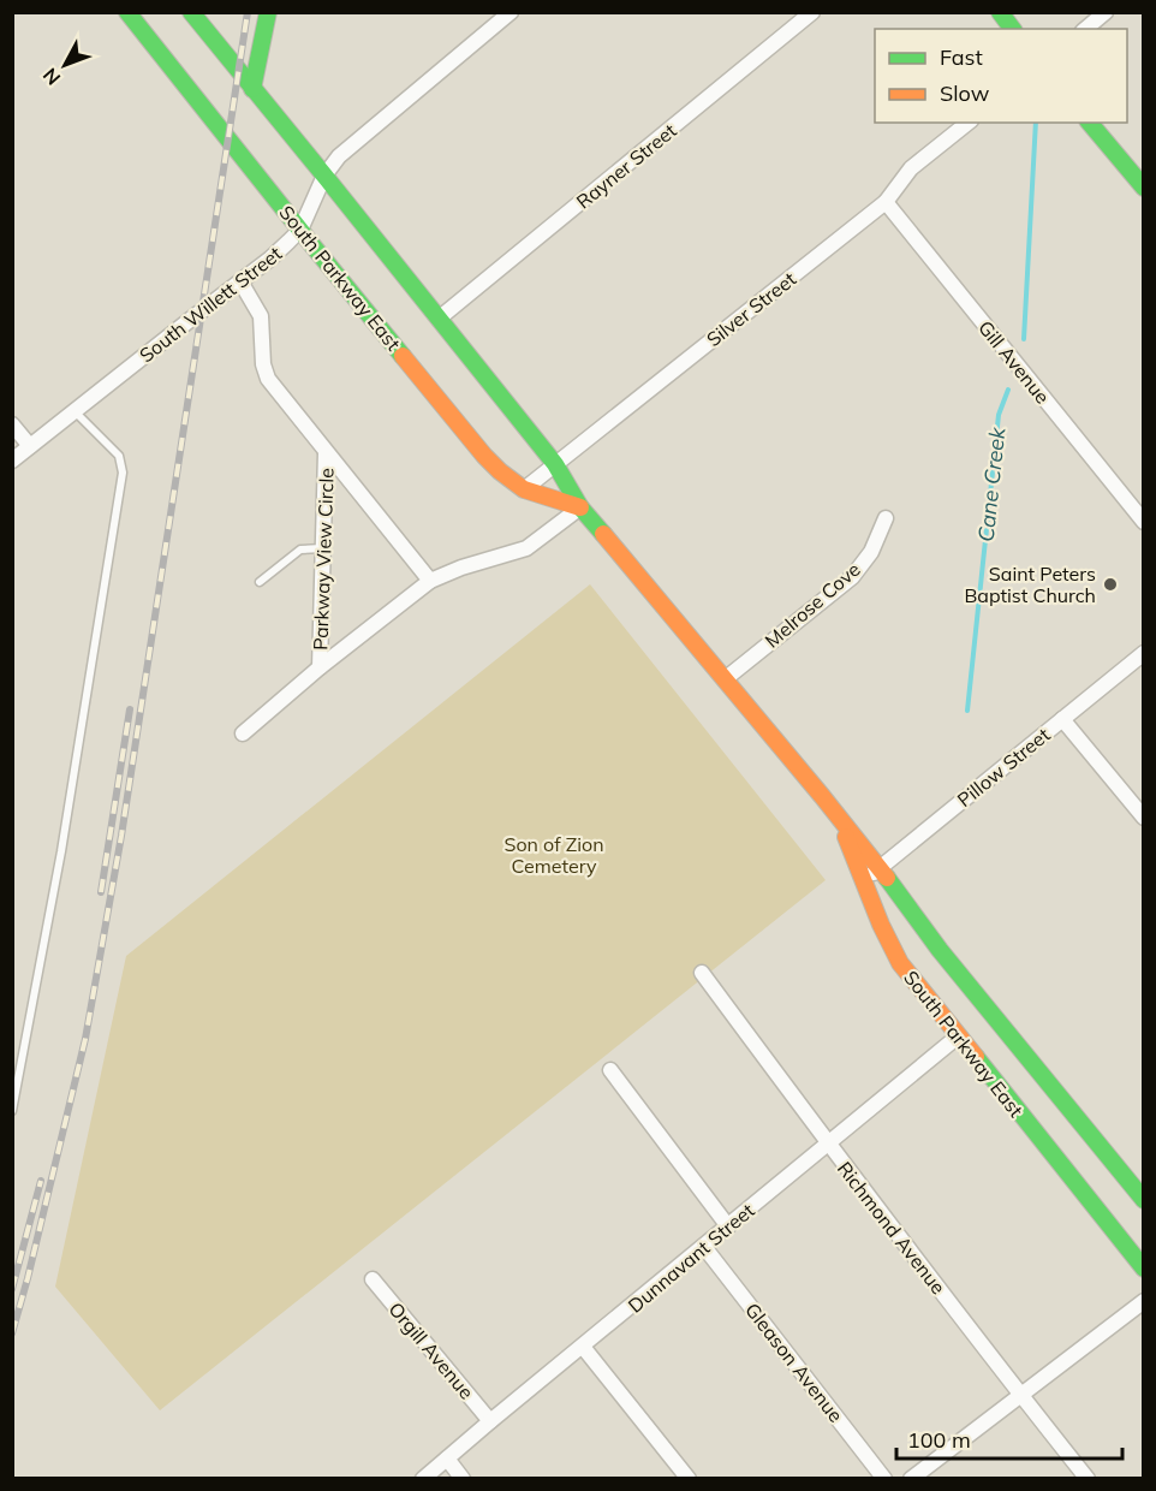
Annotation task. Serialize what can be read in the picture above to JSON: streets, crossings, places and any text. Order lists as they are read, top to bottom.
{
  "streets": {
    "main road": ["South Parkway East"],
    "street": [
      "Rayner Street",
      "South Willett Street",
      "Silver Street",
      "Gill Avenue",
      "Parkway View Circle",
      "Melrose Cove",
      "Pillow Street",
      "Richmond Avenue",
      "Dunnavant Street",
      "Orgill Avenue",
      "Gleason Avenue"
    ]
  },
  "crossings": [
    ["Rayner Street", "South Parkway East"],
    ["South Parkway East", "South Willett Street"],
    ["South Parkway East", "Silver Street"],
    ["South Parkway East", "Parkway View Circle"],
    ["South Parkway East", "Melrose Cove"],
    ["South Parkway East", "Pillow Street"],
    ["South Parkway East", "Dunnavant Street"],
    ["South Willett Street", "Parkway View Circle"],
    ["Silver Street", "Gill Avenue"],
    ["Richmond Avenue", "Dunnavant Street"],
    ["Dunnavant Street", "Orgill Avenue"],
    ["Dunnavant Street", "Gleason Avenue"]
  ],
  "water": ["Cane Creek"],
  "parks": ["Son of Zion Cemetery"],
  "places": ["Saint Peters Baptist Church"],
  "legend": ["Fast", "Slow"],
  "scale_bar": "100 m",
  "north": "bottom left"
}
